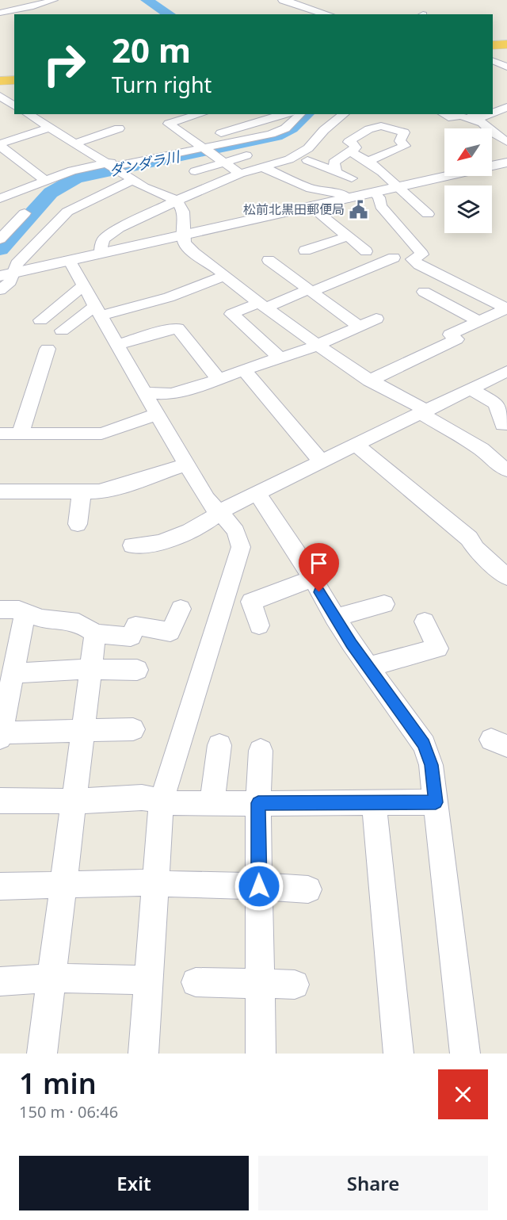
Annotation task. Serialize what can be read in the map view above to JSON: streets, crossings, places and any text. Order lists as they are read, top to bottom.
{
  "water": ["ダンダラ川"],
  "places": {
    "public building": ["松前北黒田郵便局"]
  },
  "north": "bottom left",
  "page": {
    "turn": ["20 m", "Turn right"],
    "heading": ["1 min", "150 m · 06:46"],
    "buttons": ["Exit", "Share"]
  }
}
